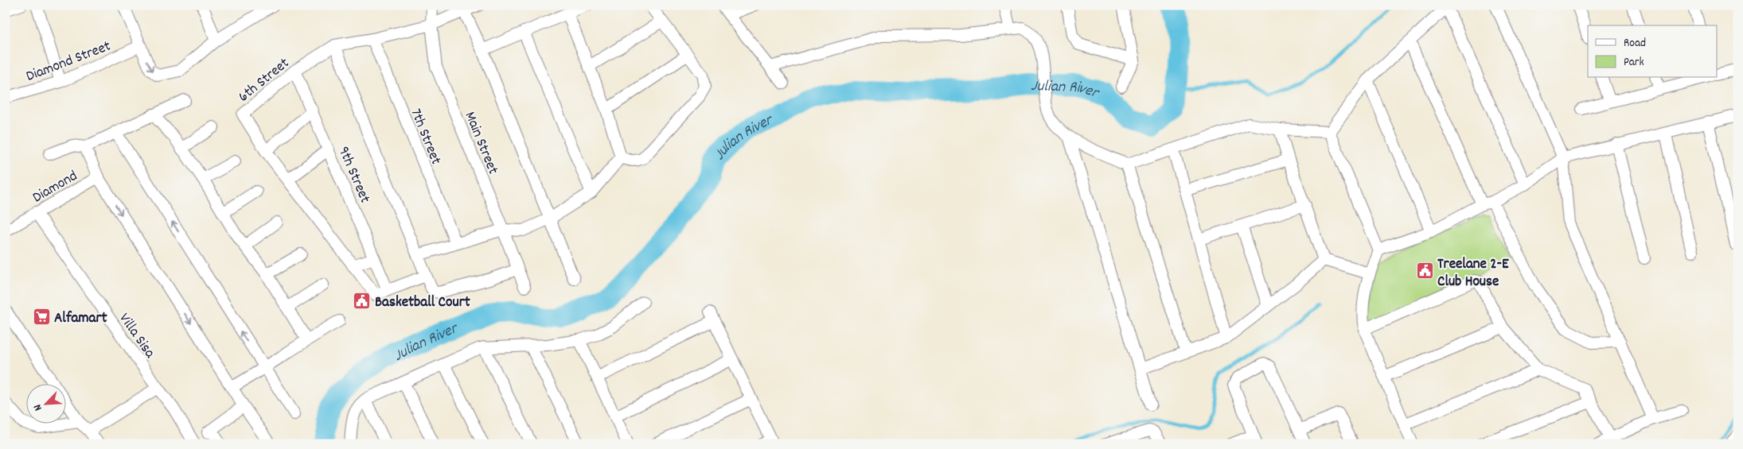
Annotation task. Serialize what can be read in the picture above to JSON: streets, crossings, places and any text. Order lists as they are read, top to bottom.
{
  "streets": {
    "street": [
      "Diamond Street",
      "6th Street",
      "7th Street",
      "Main Street",
      "9th Street",
      "Diamond",
      "Villa Sisa"
    ]
  },
  "crossings": [
    ["6th Street", "7th Street"],
    ["6th Street", "Main Street"],
    ["6th Street", "9th Street"],
    ["Diamond", "Villa Sisa"]
  ],
  "water": ["Julian River"],
  "places": {
    "public building": ["Treelane 2-E Club House", "Basketball Court"],
    "supermarket": ["Alfamart"]
  },
  "legend": ["Road", "Park"],
  "north": "bottom left"
}
